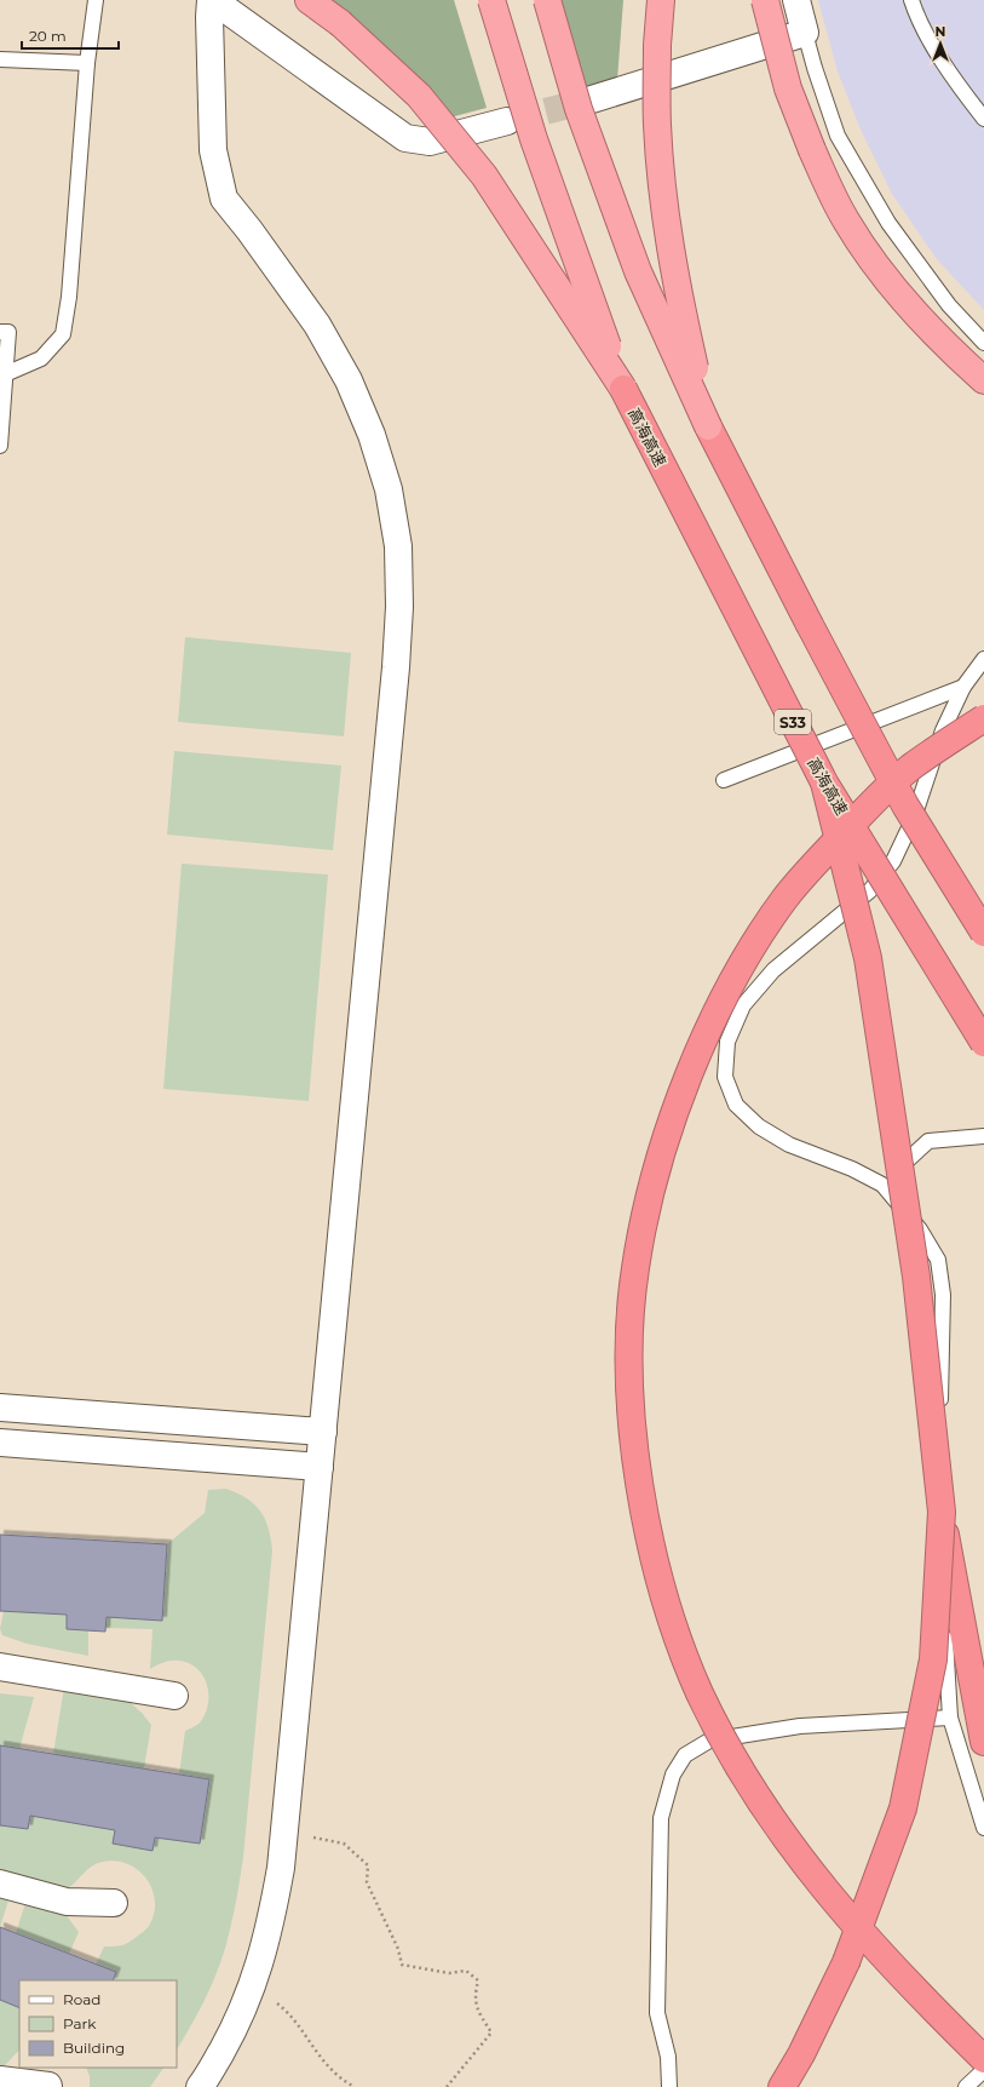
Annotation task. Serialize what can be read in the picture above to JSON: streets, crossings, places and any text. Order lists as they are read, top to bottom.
{
  "streets": {
    "highway": ["高海高速", "S33"]
  },
  "legend": ["Road", "Park", "Building"],
  "scale_bar": "20 m",
  "north": "top"
}
